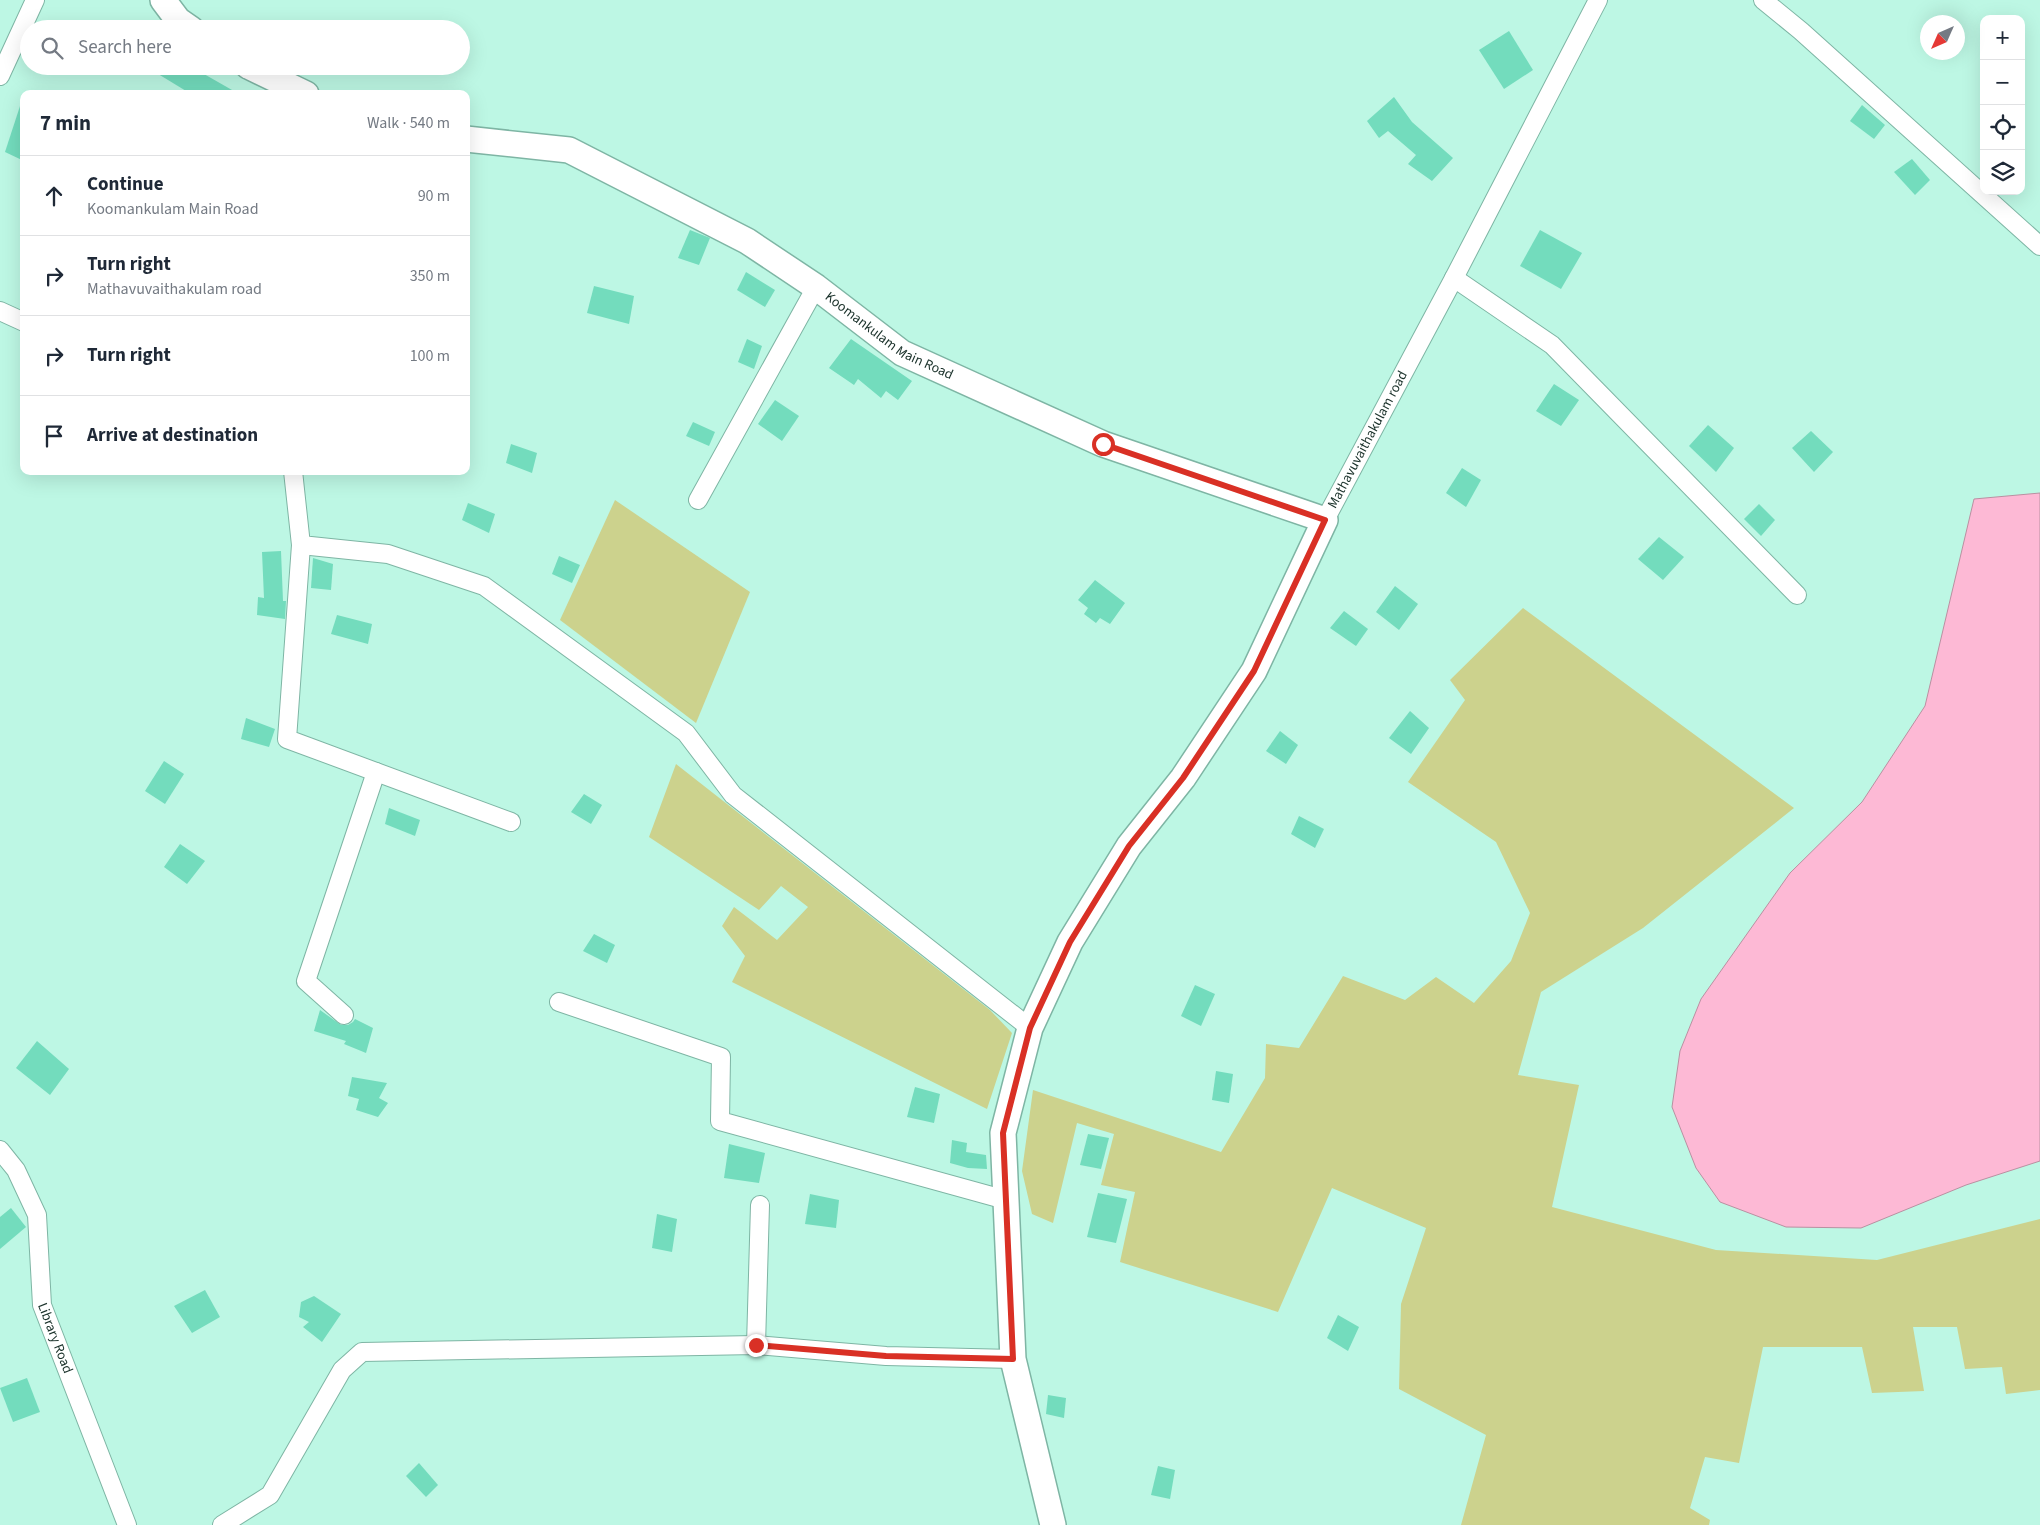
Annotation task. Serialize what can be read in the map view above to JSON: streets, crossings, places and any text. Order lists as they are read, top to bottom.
{
  "streets": {
    "street": ["Koomankulam Main Road", "Mathavuvaithakulam road", "Library Road"]
  },
  "crossings": [
    ["Koomankulam Main Road", "Mathavuvaithakulam road"]
  ],
  "north": "bottom left",
  "page": {
    "map_buttons": ["+", "−"],
    "search": "Search here",
    "heading": ["7 min", "Walk · 540 m"],
    "list": [
      ["Continue", "Koomankulam Main Road", "90 m"],
      ["Turn right", "Mathavuvaithakulam road", "350 m"],
      ["Turn right", "100 m"],
      "Arrive at destination"
    ]
  }
}
